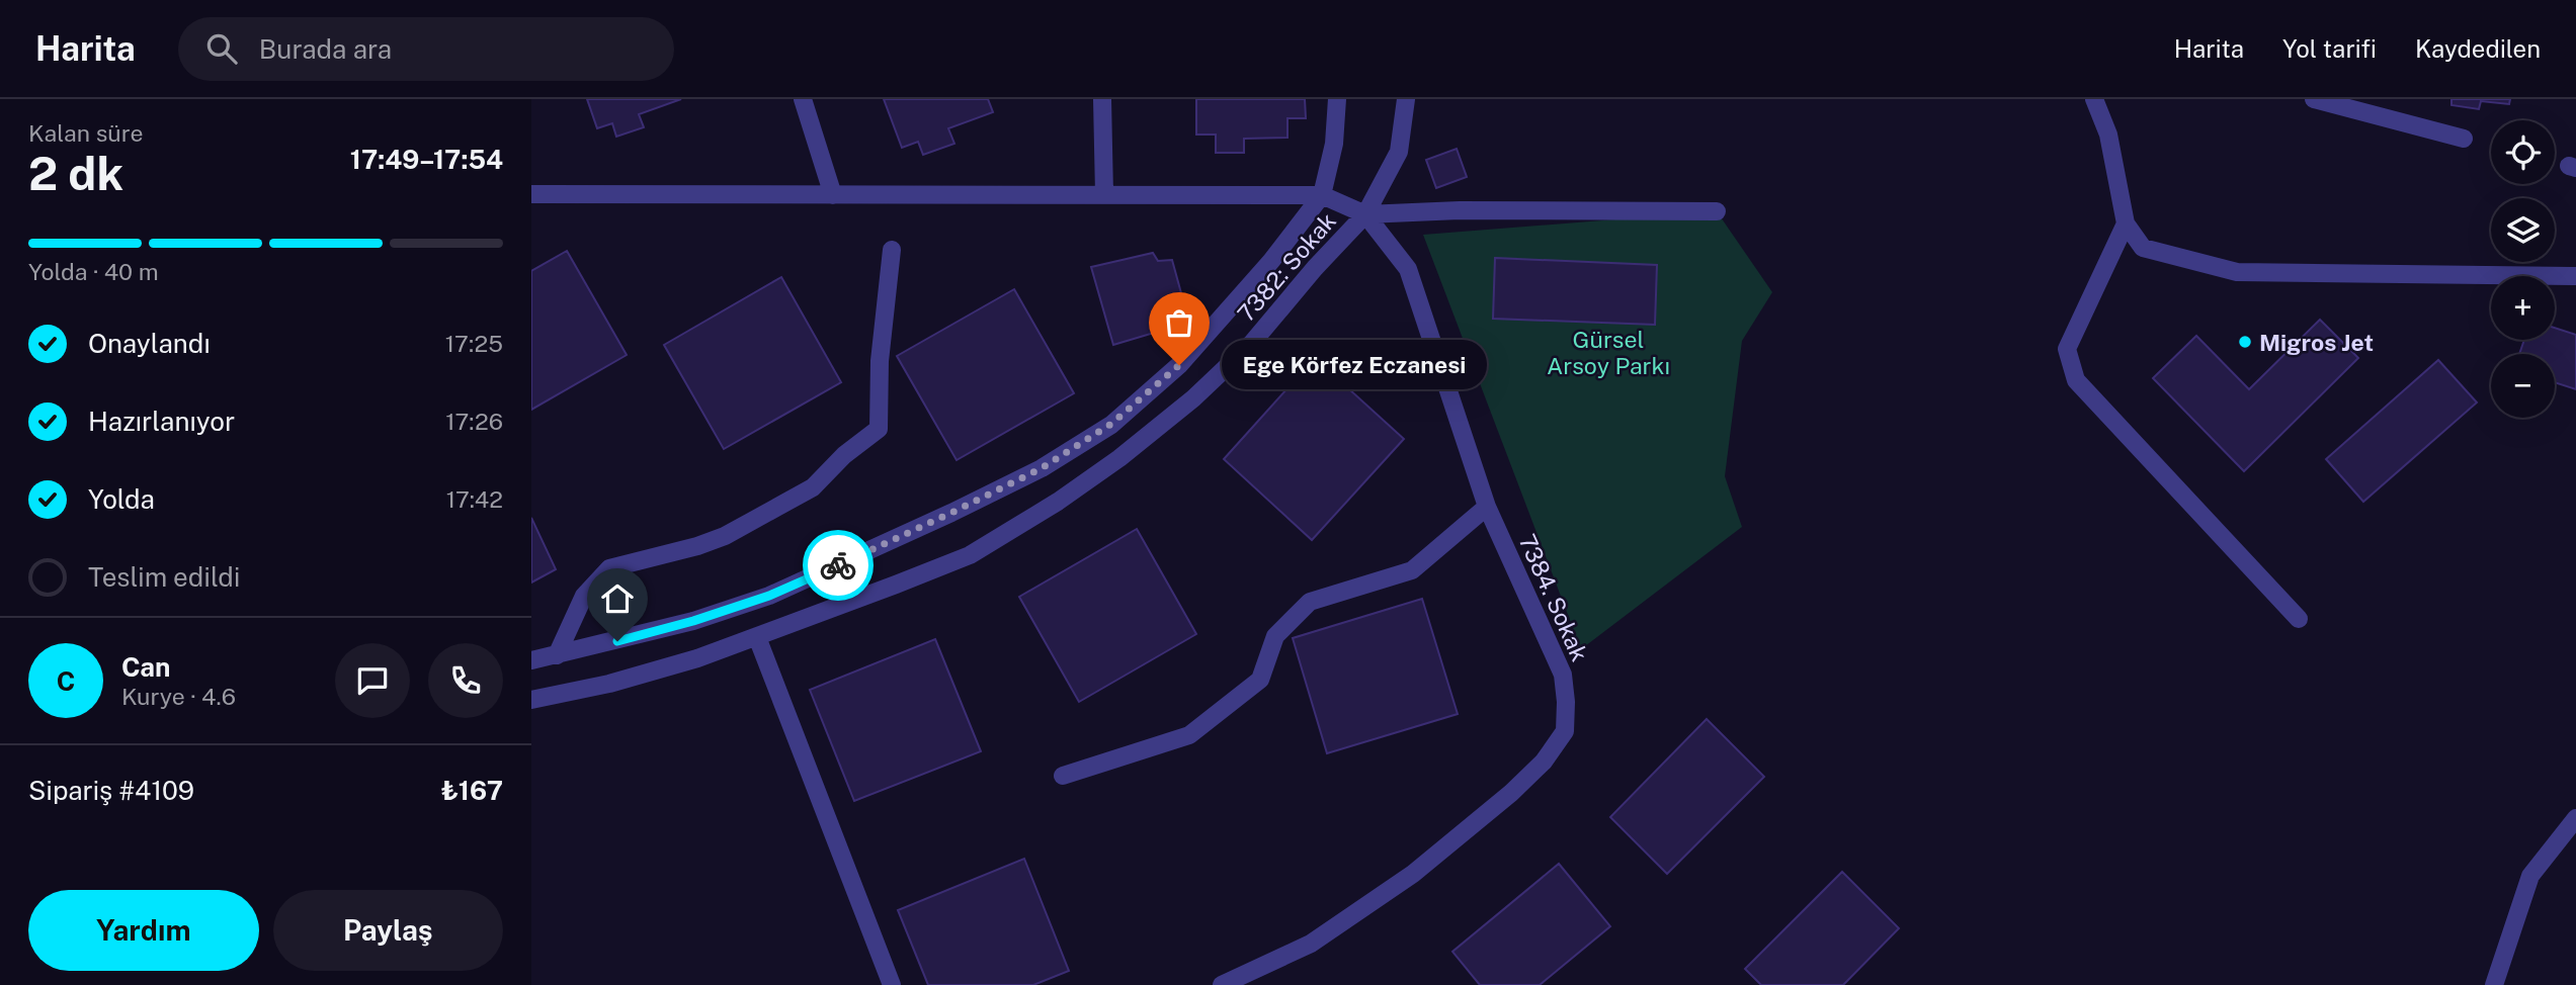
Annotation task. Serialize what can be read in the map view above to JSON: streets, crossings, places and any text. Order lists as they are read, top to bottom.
{
  "streets": {
    "street": ["7382: Sokak", "7384. Sokak"]
  },
  "crossings": [
    ["7382: Sokak", "7384. Sokak"]
  ],
  "parks": ["Gürsel Arsoy Parkı"],
  "places": ["Migros Jet", "Ege Körfez Eczanesi"],
  "page": {
    "header": "Harita",
    "search": "Burada ara",
    "nav": ["Harita", "Yol tarifi", "Kaydedilen"],
    "heading": ["2 dk", "Kalan süre", "17:49–17:54"],
    "panel": [
      "Can",
      "Kurye · 4.6",
      "Sipariş #4109",
      "₺167"
    ],
    "map_buttons": ["+", "−"],
    "bar": "Yolda · 40 m",
    "list": [
      ["Onaylandı", "17:25"],
      ["Hazırlanıyor", "17:26"],
      ["Yolda", "17:42"],
      "Teslim edildi"
    ],
    "bubble": "Ege Körfez Eczanesi",
    "round": "C",
    "buttons": ["Yardım", "Paylaş"]
  }
}
